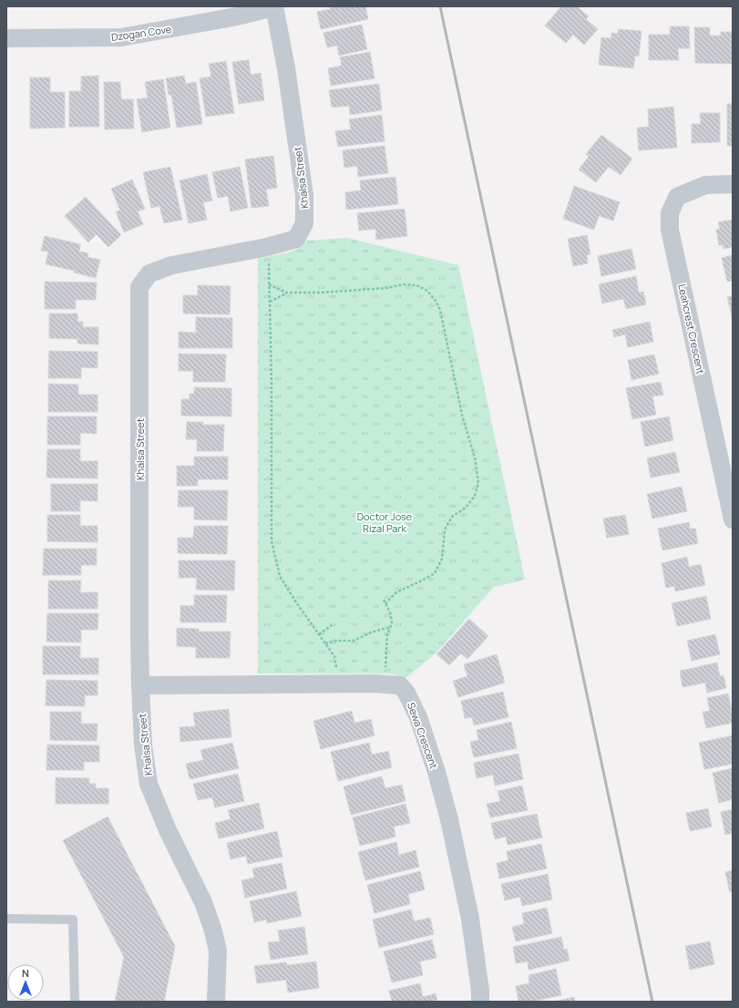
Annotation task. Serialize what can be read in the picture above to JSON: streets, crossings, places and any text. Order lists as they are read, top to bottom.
{
  "streets": {
    "street": [
      "Dzogan Cove",
      "Khalsa Street",
      "Leahcrest Crescent",
      "Sewa Crescent"
    ]
  },
  "crossings": [
    ["Dzogan Cove", "Khalsa Street"],
    ["Khalsa Street", "Sewa Crescent"]
  ],
  "parks": ["Doctor Jose Rizal Park"],
  "north": "top"
}
